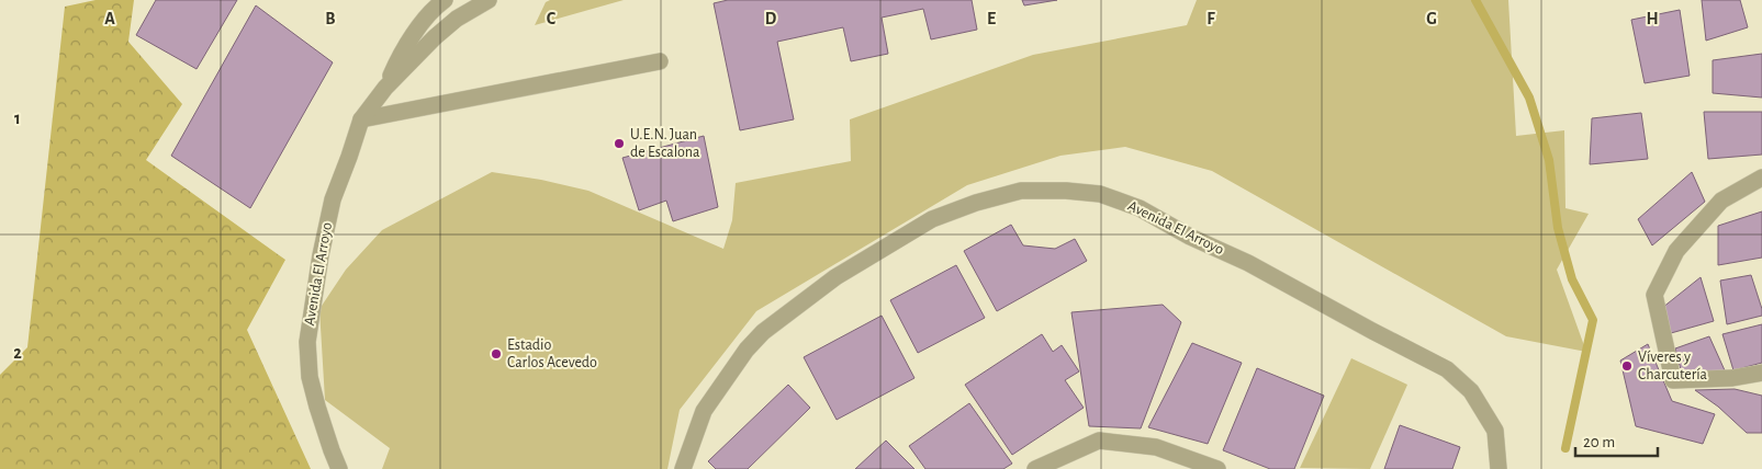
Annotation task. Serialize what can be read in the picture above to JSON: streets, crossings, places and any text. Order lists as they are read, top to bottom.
{
  "streets": {
    "street": ["Avenida El Arroyo"]
  },
  "places": ["U.E.N. Juan de Escalona", "Estadio Carlos Acevedo", "Víveres y Charcutería"],
  "scale_bar": "20 m",
  "grid": {
    "columns": [
      "A",
      "B",
      "C",
      "D",
      "E",
      "F",
      "G",
      "H"
    ],
    "rows": ["1", "2"]
  }
}
